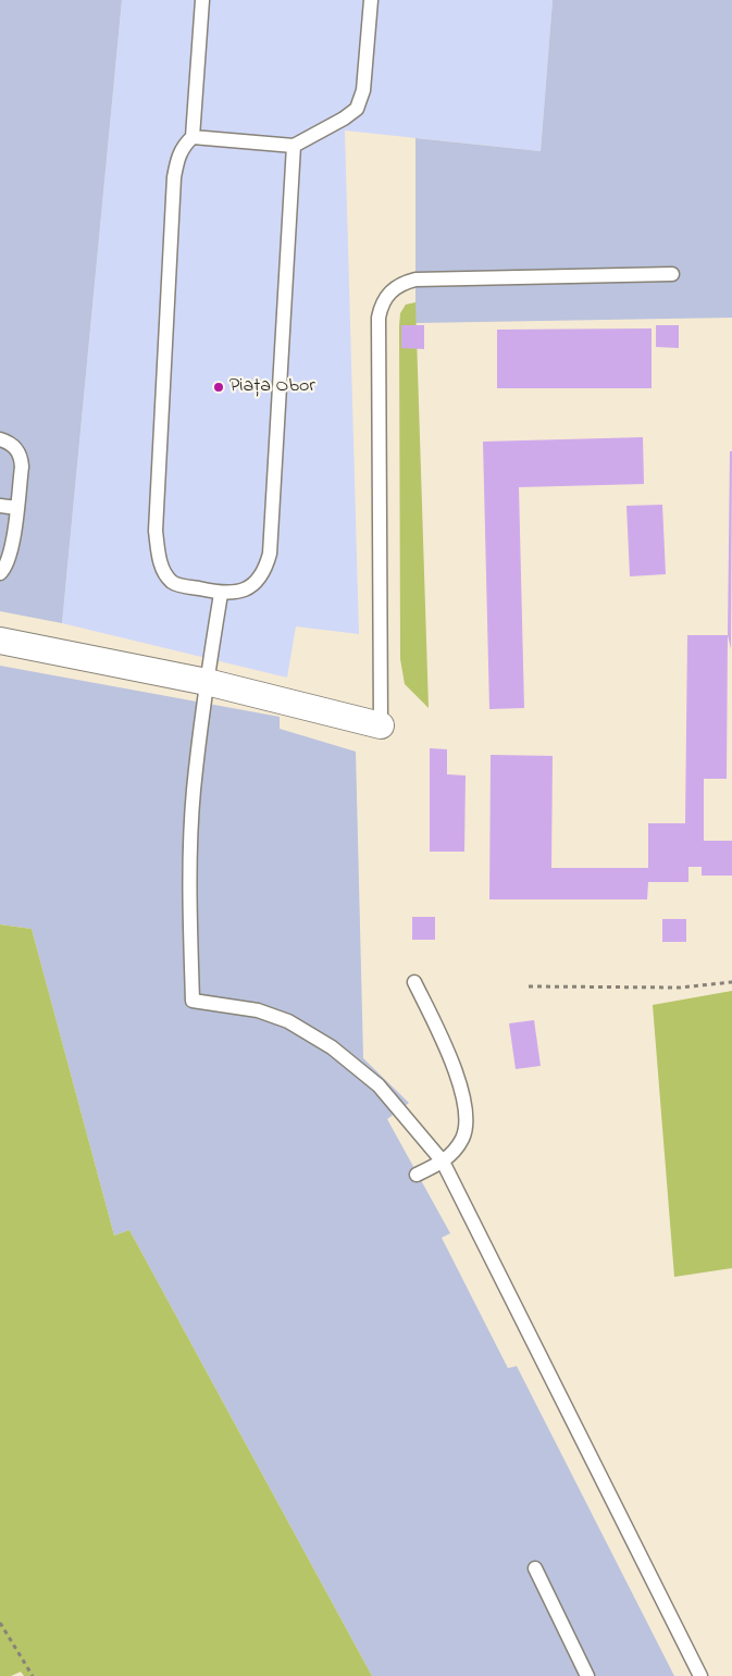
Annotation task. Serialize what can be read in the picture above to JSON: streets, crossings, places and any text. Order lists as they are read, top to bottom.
{
  "places": ["Piața Obor"]
}
